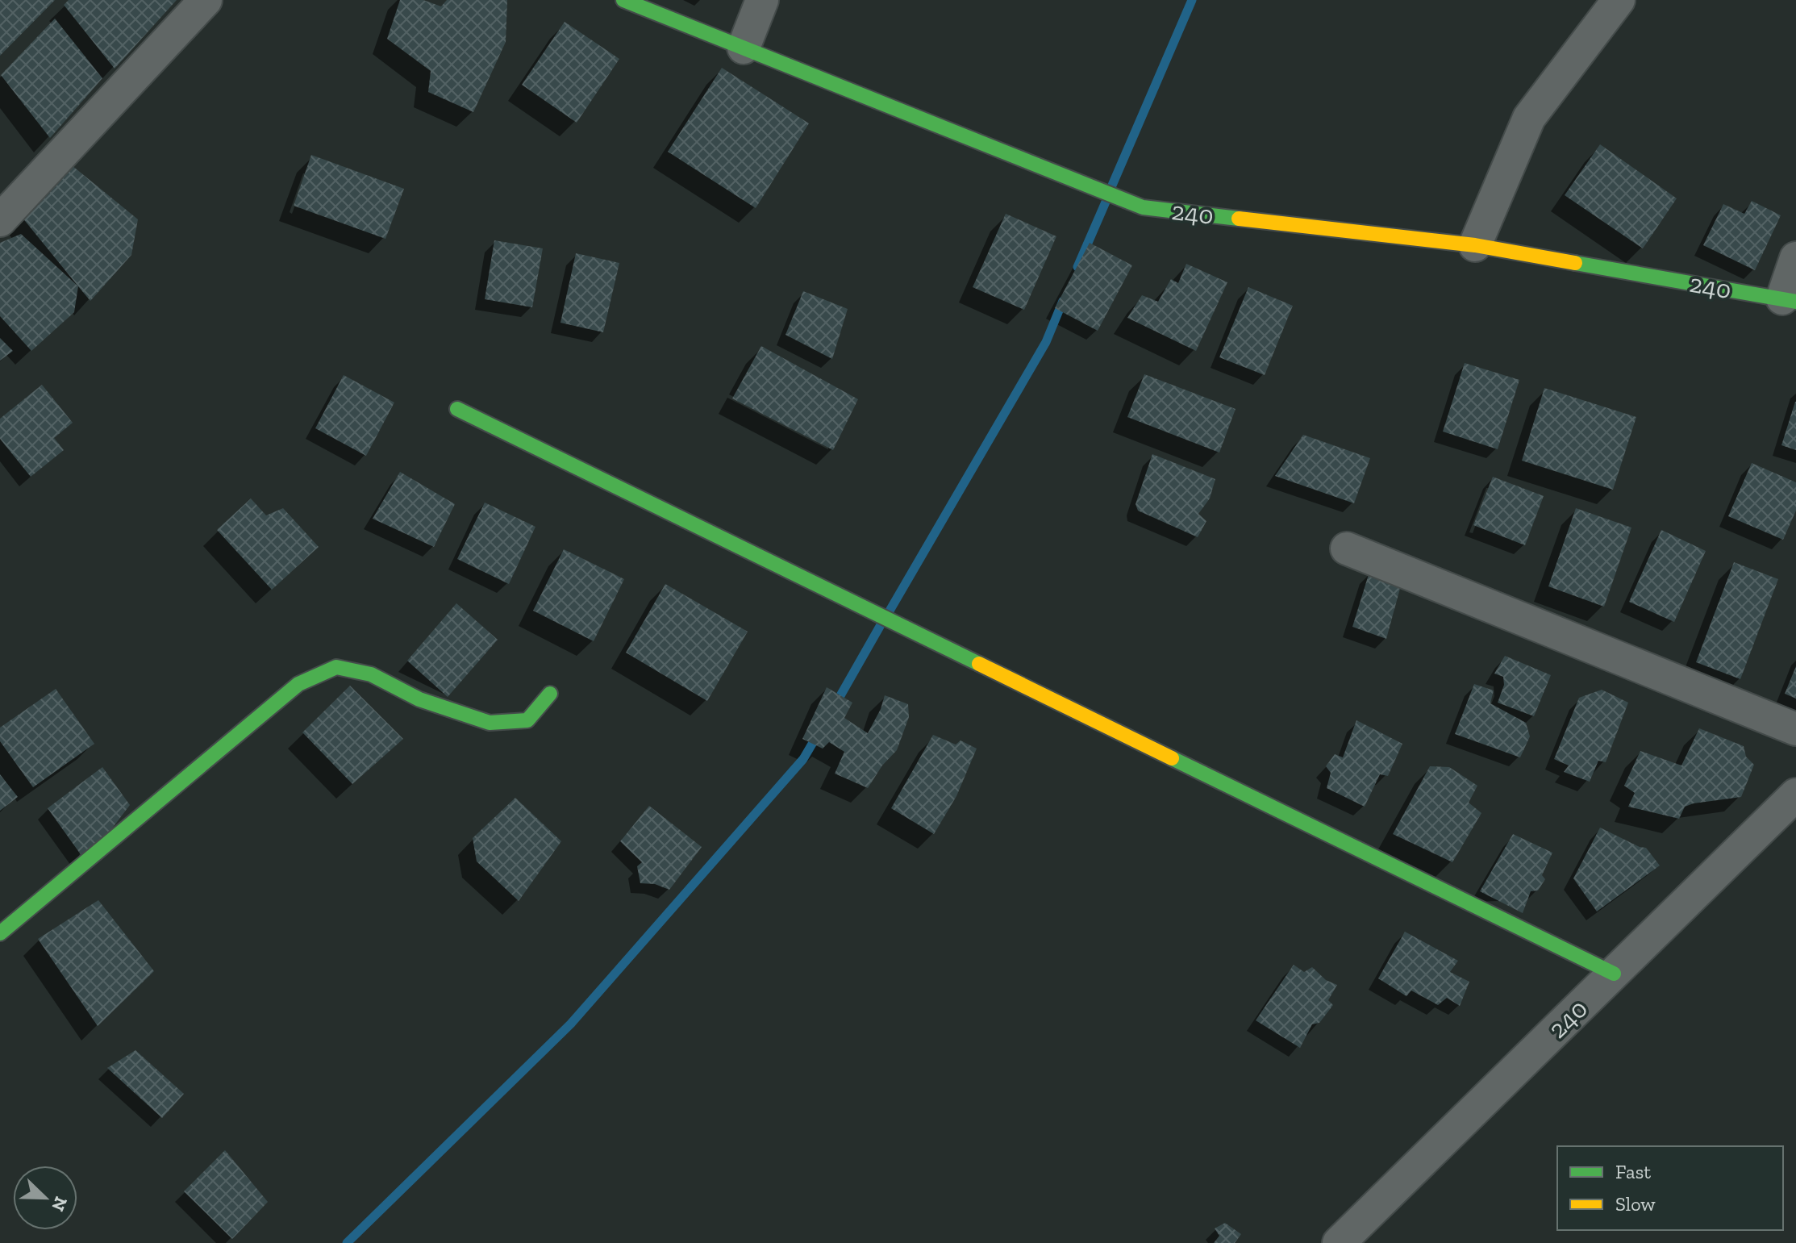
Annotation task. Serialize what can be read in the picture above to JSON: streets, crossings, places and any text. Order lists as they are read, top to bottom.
{
  "streets": {
    "street": ["240"]
  },
  "legend": ["Fast", "Slow"],
  "north": "bottom right"
}
